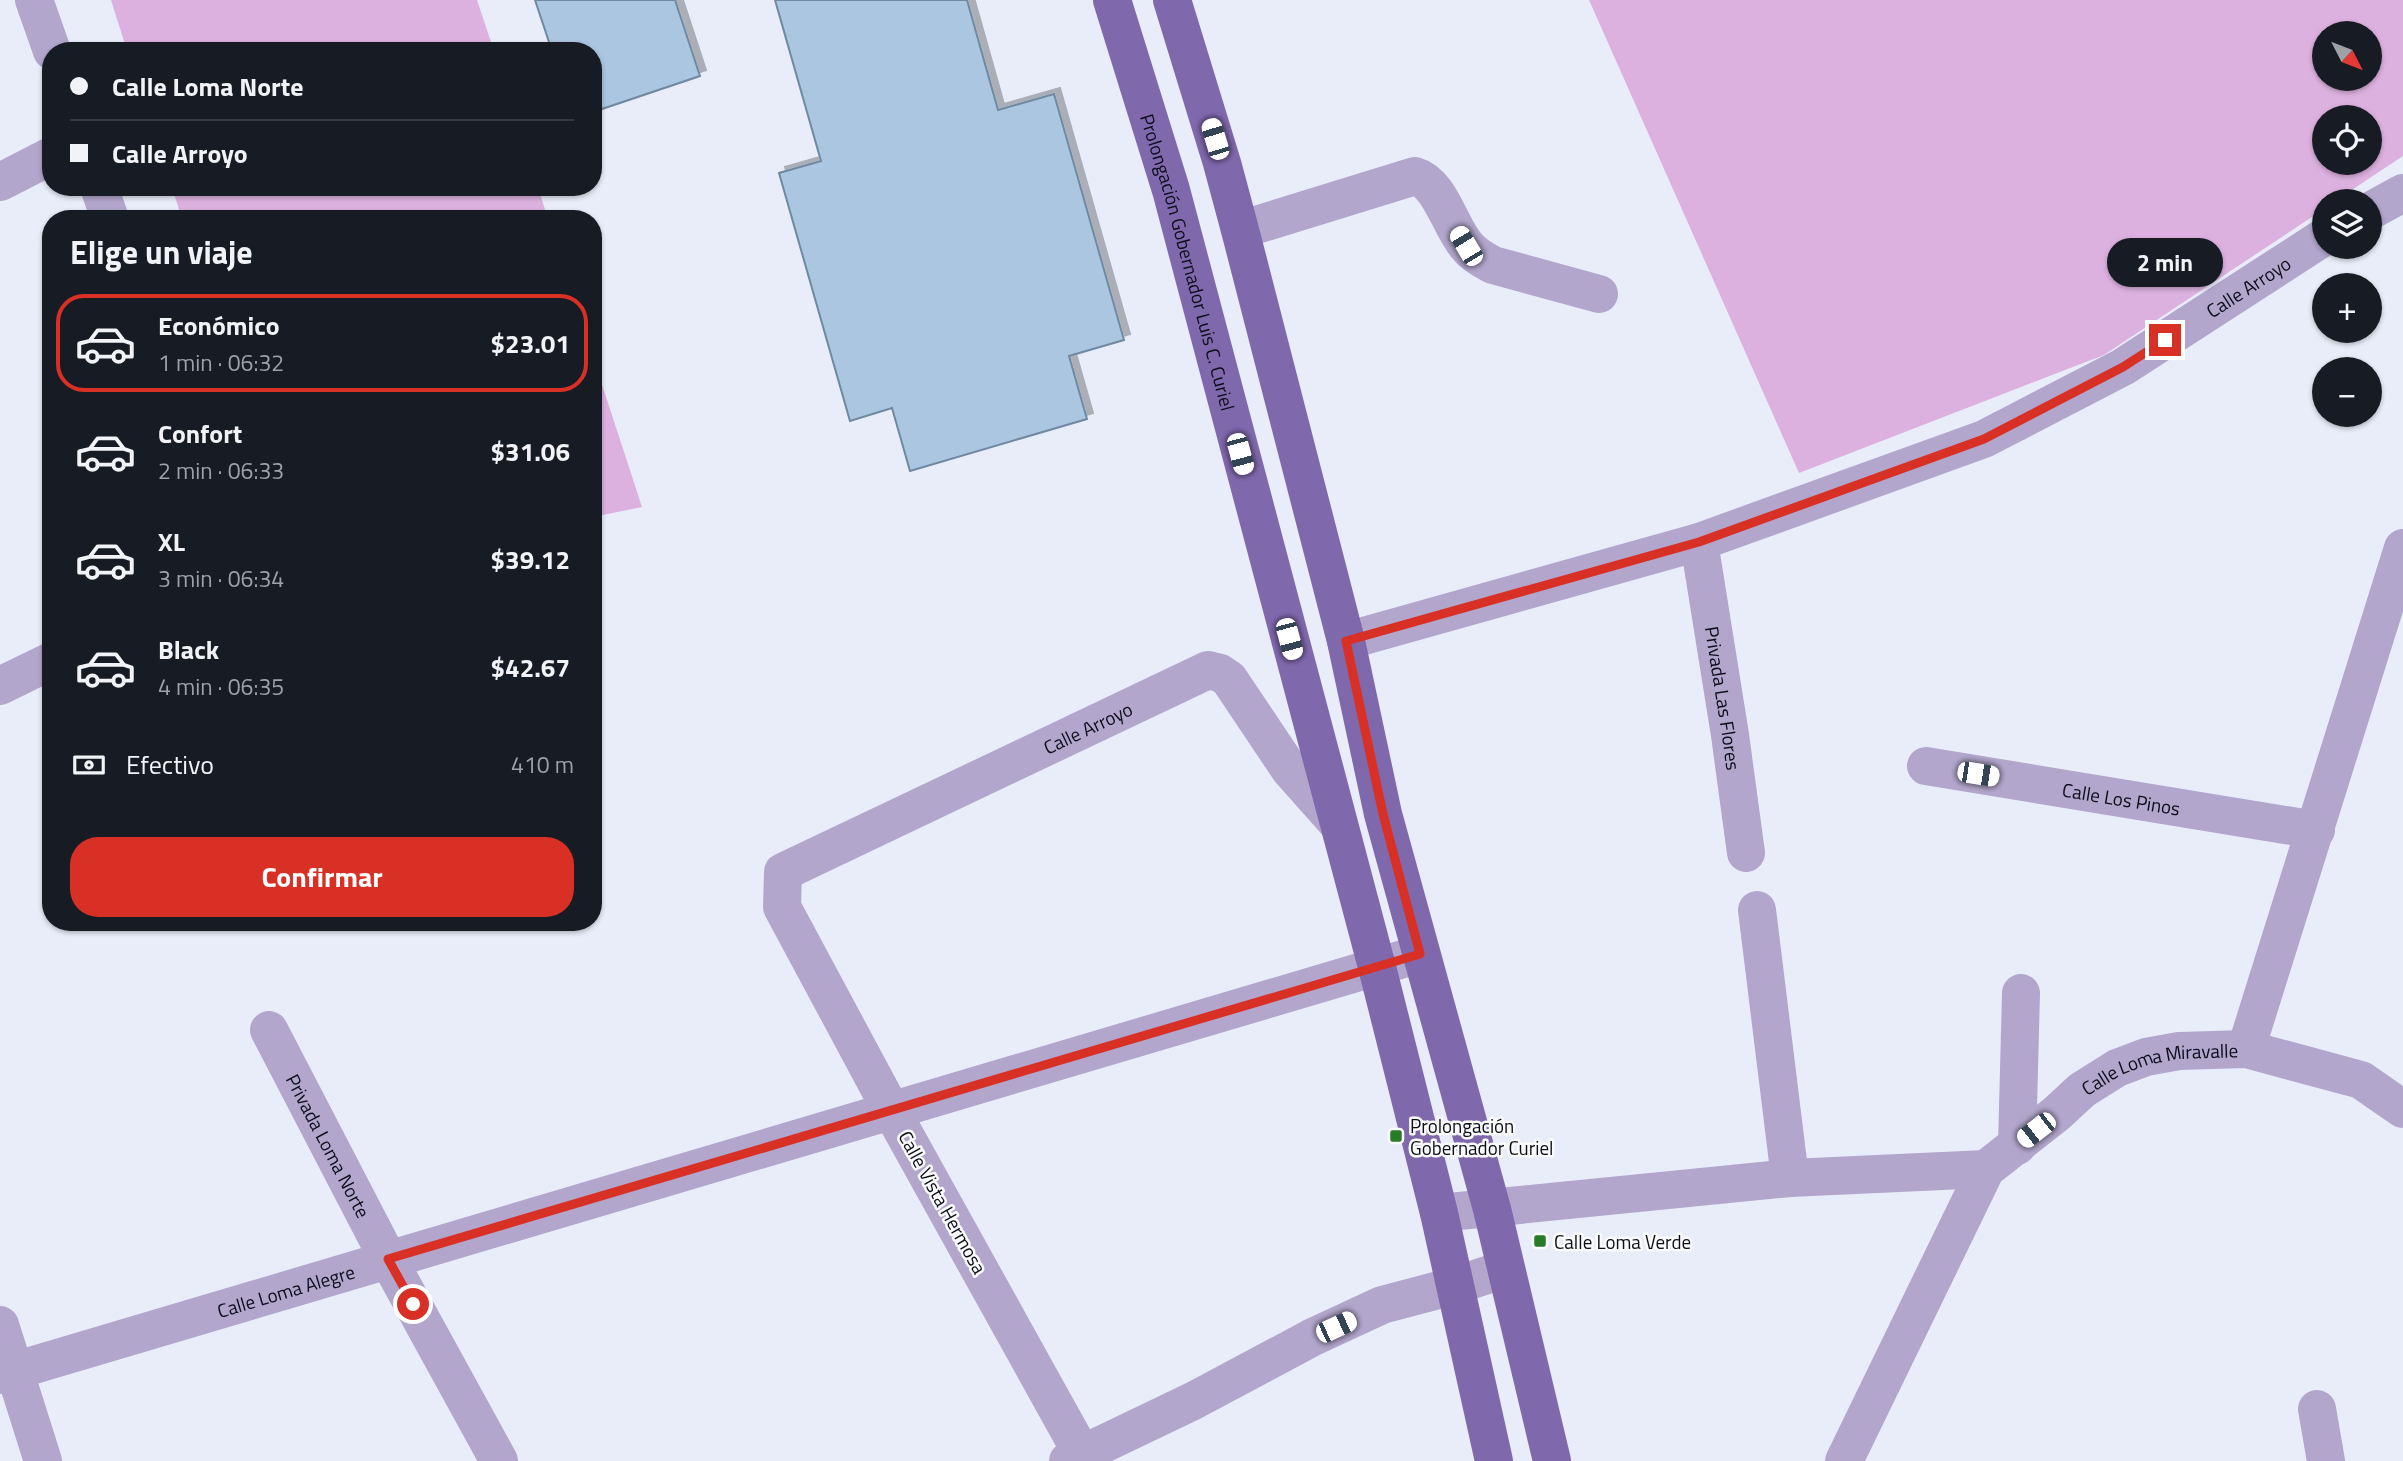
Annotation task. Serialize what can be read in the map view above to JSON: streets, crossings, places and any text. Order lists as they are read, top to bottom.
{
  "streets": {
    "main road": ["Prolongación Gobernador Luis C. Curiel"],
    "street": [
      "Calle Arroyo",
      "Privada Las Flores",
      "Calle Los Pinos",
      "Calle Loma Miravalle",
      "Privada Loma Norte",
      "Calle Vista Hermosa",
      "Calle Loma Alegre"
    ]
  },
  "crossings": [
    ["Prolongación Gobernador Luis C. Curiel", "Calle Arroyo"],
    ["Prolongación Gobernador Luis C. Curiel", "Calle Loma Alegre"],
    ["Calle Arroyo", "Privada Las Flores"],
    ["Calle Arroyo", "Calle Vista Hermosa"],
    ["Calle Los Pinos", "Calle Loma Miravalle"],
    ["Privada Loma Norte", "Calle Loma Alegre"],
    ["Calle Vista Hermosa", "Calle Loma Alegre"]
  ],
  "places": {
    "transit": ["Prolongación Gobernador Curiel", "Calle Loma Verde"]
  },
  "north": "bottom right",
  "page": {
    "map_buttons": ["+", "−"],
    "banner": ["Calle Loma Norte", "Calle Arroyo"],
    "heading": "Elige un viaje",
    "bubble": "2 min",
    "list": [
      {
        "name": "Económico",
        "note": "1 min · 06:32",
        "value": "$23.01"
      },
      {
        "name": "Confort",
        "note": "2 min · 06:33",
        "value": "$31.06"
      },
      {
        "name": "XL",
        "note": "3 min · 06:34",
        "value": "$39.12"
      },
      {
        "name": "Black",
        "note": "4 min · 06:35",
        "value": "$42.67"
      }
    ],
    "pay": ["Efectivo", "410 m"],
    "buttons": "Confirmar"
  }
}
